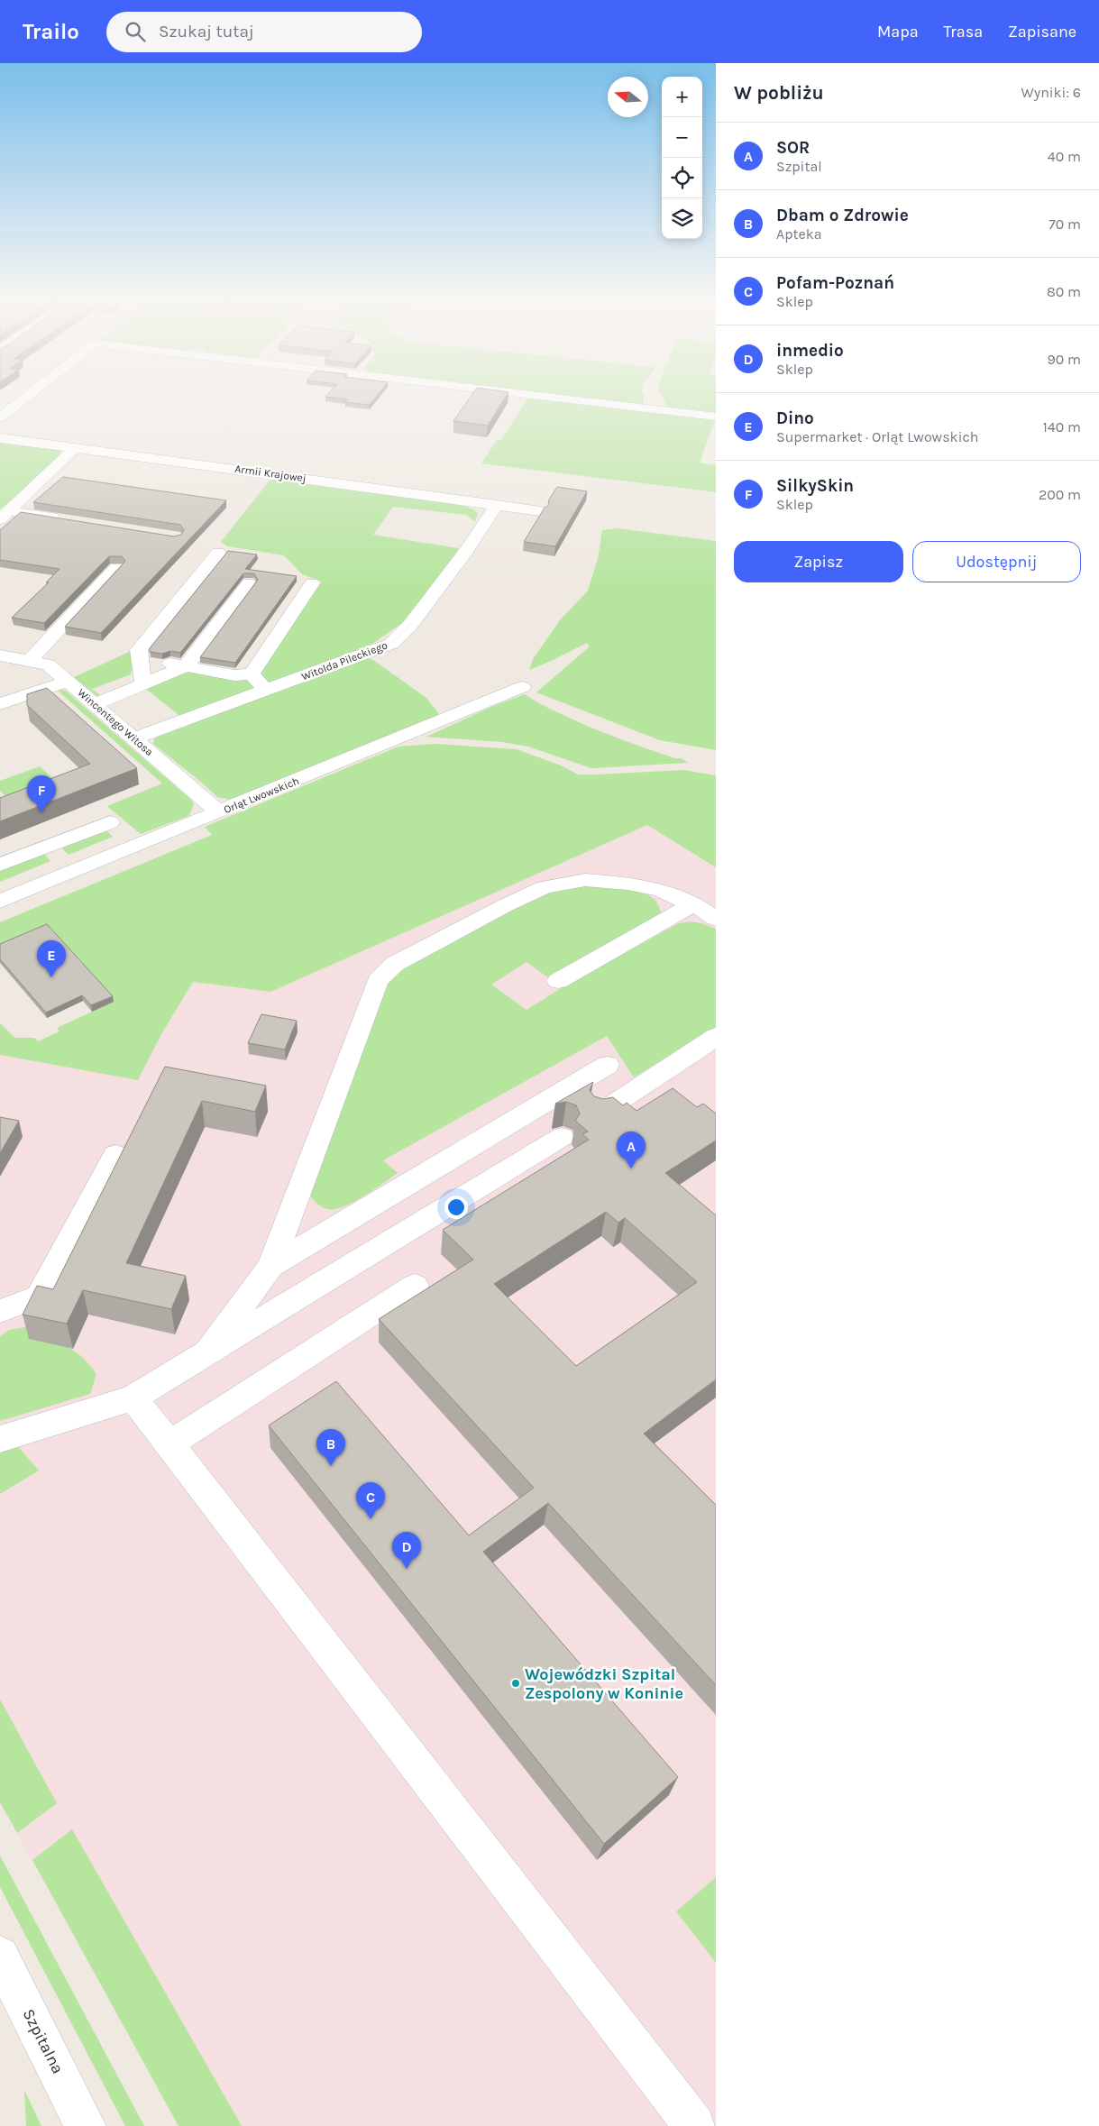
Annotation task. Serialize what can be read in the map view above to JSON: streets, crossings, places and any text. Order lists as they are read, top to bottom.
{
  "streets": {
    "street": [
      "Armii Krajowej",
      "Witolda Pileckiego",
      "Wincentego Witosa",
      "Orląt Lwowskich",
      "Szpitalna"
    ]
  },
  "crossings": [
    ["Armii Krajowej", "Witolda Pileckiego"],
    ["Witolda Pileckiego", "Wincentego Witosa"],
    ["Wincentego Witosa", "Orląt Lwowskich"]
  ],
  "places": ["Wojewódzki Szpital Zespolony w Koninie"],
  "north": "left",
  "page": {
    "header": "Trailo",
    "search": "Szukaj tutaj",
    "nav": ["Mapa", "Trasa", "Zapisane"],
    "heading": ["W pobliżu", "Wyniki: 6"],
    "map_buttons": ["+", "−"],
    "list": [
      {
        "mark": "A",
        "name": "SOR",
        "note": "Szpital",
        "value": "40 m"
      },
      {
        "mark": "B",
        "name": "Dbam o Zdrowie",
        "note": "Apteka",
        "value": "70 m"
      },
      {
        "mark": "C",
        "name": "Pofam-Poznań",
        "note": "Sklep",
        "value": "80 m"
      },
      {
        "mark": "D",
        "name": "inmedio",
        "note": "Sklep",
        "value": "90 m"
      },
      {
        "mark": "E",
        "name": "Dino",
        "note": "Supermarket · Orląt Lwowskich",
        "value": "140 m"
      },
      {
        "mark": "F",
        "name": "SilkySkin",
        "note": "Sklep",
        "value": "200 m"
      }
    ],
    "buttons": ["Zapisz", "Udostępnij"],
    "pins": [
      "F",
      "E",
      "A",
      "B",
      "C",
      "D"
    ]
  }
}
